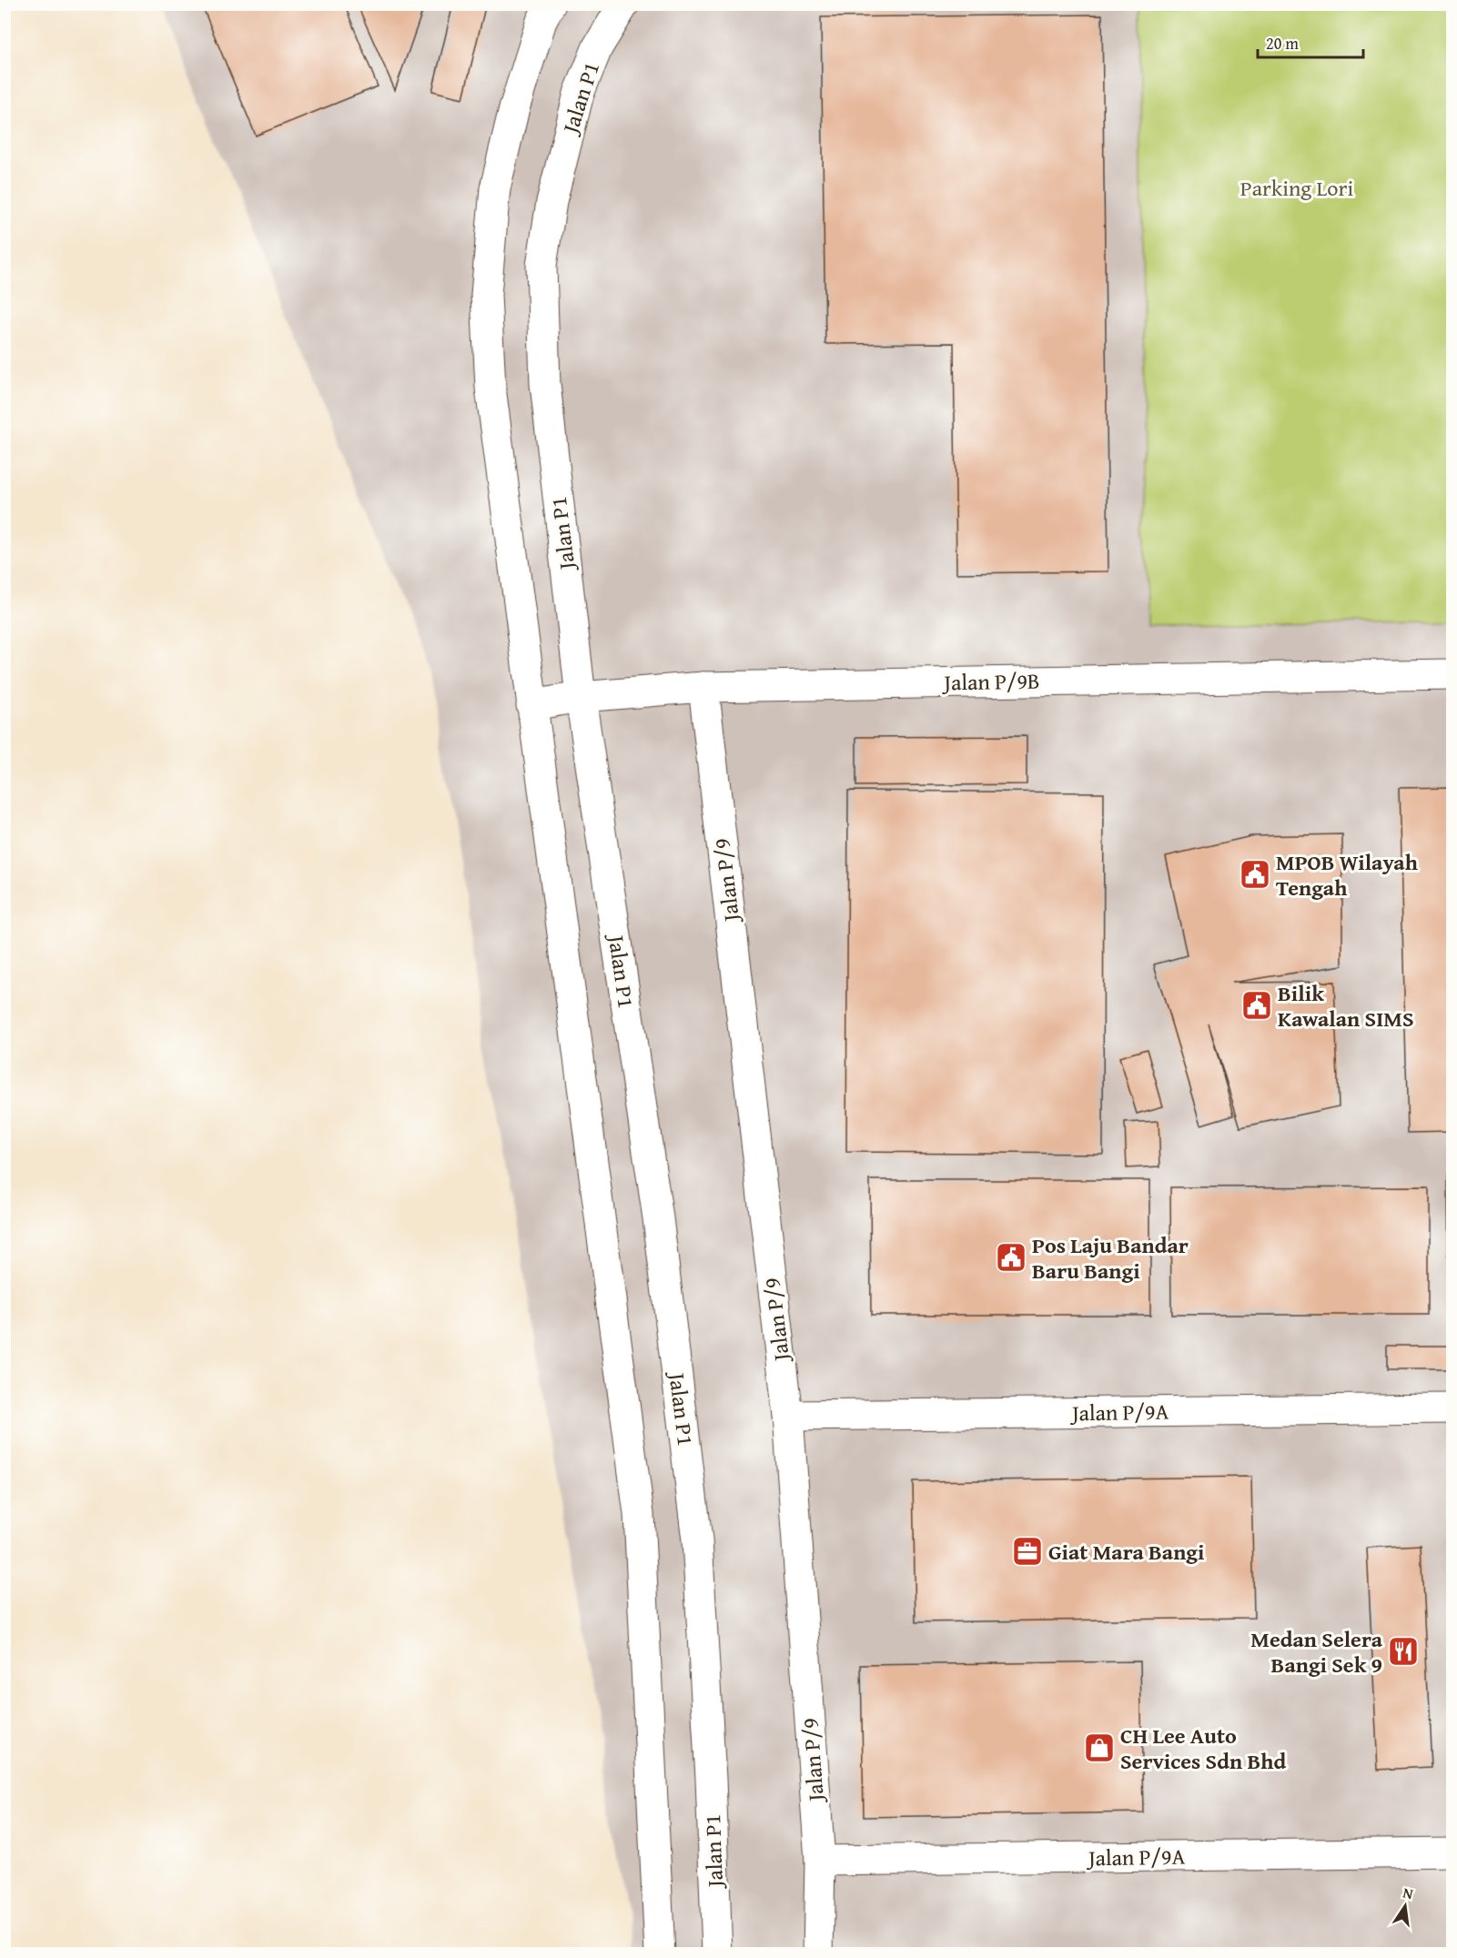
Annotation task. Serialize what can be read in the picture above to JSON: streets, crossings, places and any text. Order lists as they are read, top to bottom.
{
  "streets": {
    "main road": [
      "Jalan P1",
      "Jalan P/9B",
      "Jalan P/9",
      "Jalan P/9A"
    ]
  },
  "crossings": [
    ["Jalan P1", "Jalan P/9B"],
    ["Jalan P/9B", "Jalan P/9"],
    ["Jalan P/9", "Jalan P/9A"]
  ],
  "parks": ["Parking Lori"],
  "places": {
    "public building": ["MPOB Wilayah Tengah", "Bilik Kawalan SIMS", "Pos Laju Bandar Baru Bangi"],
    "office": ["Giat Mara Bangi"],
    "restaurant": ["Medan Selera Bangi Sek 9"],
    "shop": ["CH Lee Auto Services Sdn Bhd"]
  },
  "scale_bar": "20 m",
  "north": "top"
}
